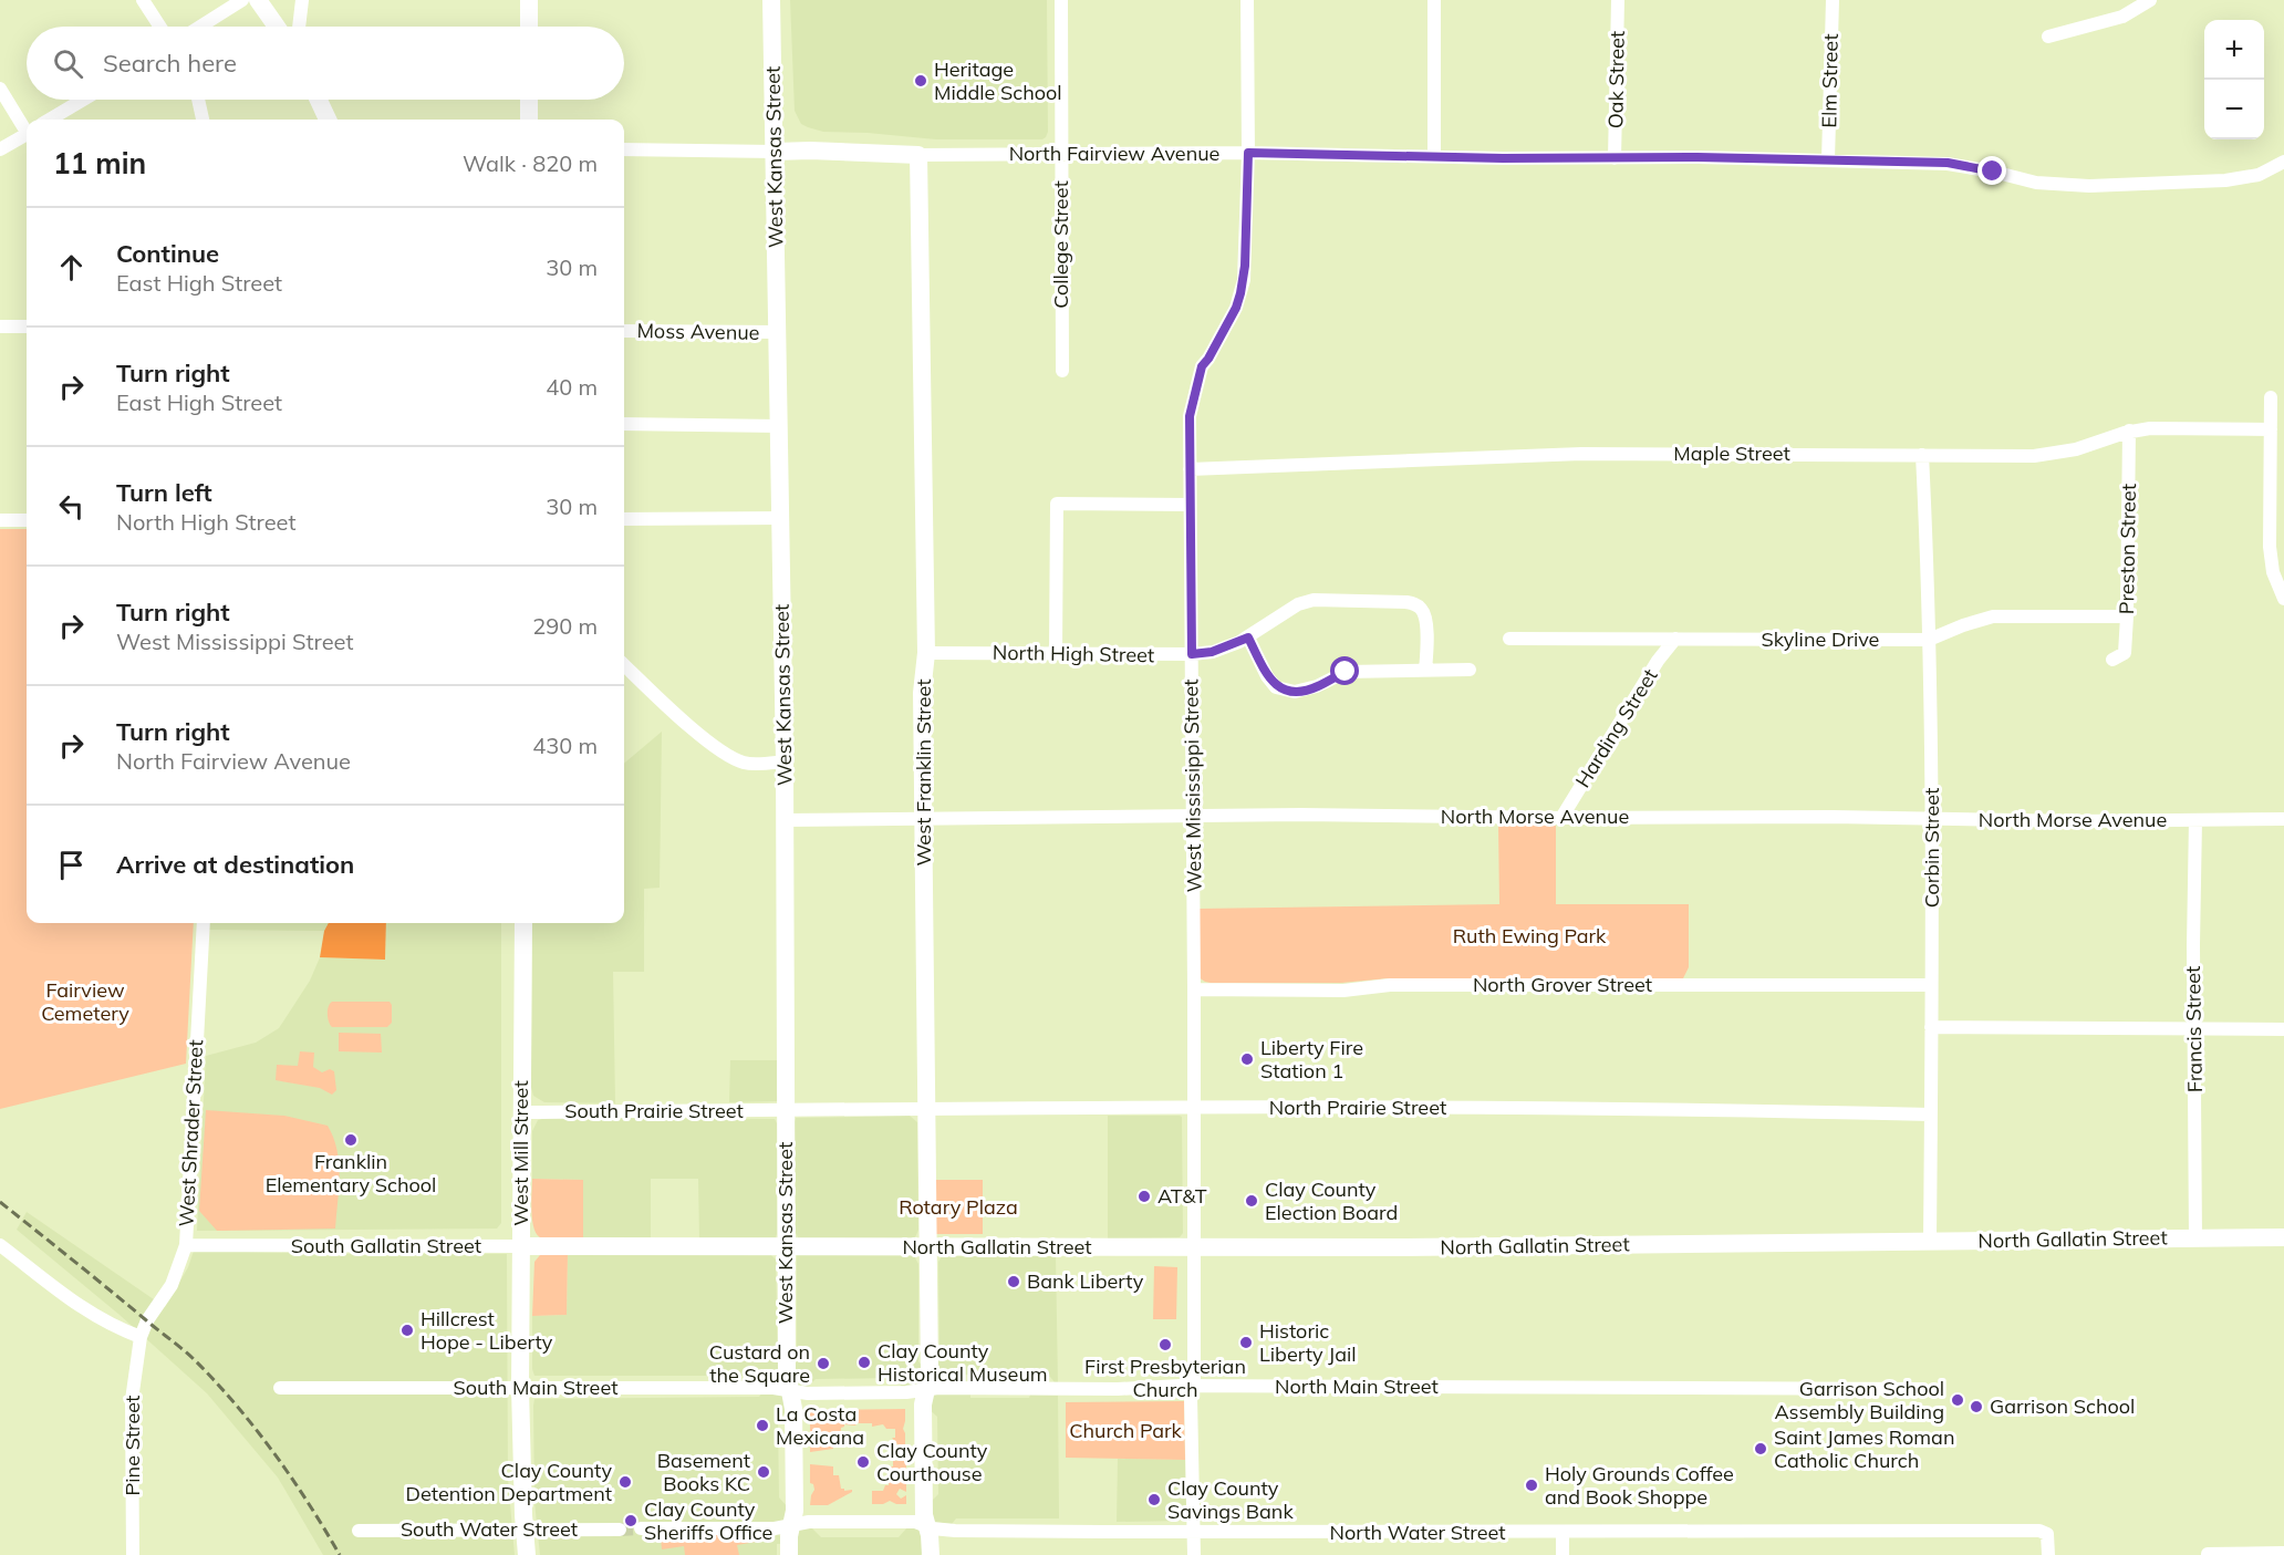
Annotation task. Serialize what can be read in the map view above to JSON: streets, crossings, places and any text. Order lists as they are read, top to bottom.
{
  "streets": {
    "street": [
      "Oak Street",
      "Elm Street",
      "North Fairview Avenue",
      "West Kansas Street",
      "College Street",
      "Moss Avenue",
      "Maple Street",
      "Preston Street",
      "Skyline Drive",
      "North High Street",
      "Harding Street",
      "West Franklin Street",
      "West Mississippi Street",
      "North Morse Avenue",
      "Corbin Street",
      "North Grover Street",
      "Francis Street",
      "North Prairie Street",
      "South Prairie Street",
      "West Shrader Street",
      "West Mill Street",
      "North Gallatin Street",
      "South Gallatin Street",
      "North Main Street",
      "South Main Street",
      "Pine Street",
      "South Water Street",
      "North Water Street"
    ]
  },
  "crossings": [
    ["Oak Street", "North Fairview Avenue"],
    ["Elm Street", "North Fairview Avenue"],
    ["North Fairview Avenue", "West Kansas Street"],
    ["North Fairview Avenue", "College Street"],
    ["North Fairview Avenue", "West Franklin Street"],
    ["North Fairview Avenue", "West Mississippi Street"],
    ["West Kansas Street", "Moss Avenue"],
    ["West Kansas Street", "North Morse Avenue"],
    ["West Kansas Street", "North Prairie Street"],
    ["West Kansas Street", "South Prairie Street"],
    ["West Kansas Street", "North Gallatin Street"],
    ["West Kansas Street", "South Gallatin Street"],
    ["West Kansas Street", "North Main Street"],
    ["West Kansas Street", "South Main Street"],
    ["West Kansas Street", "North Water Street"],
    ["Maple Street", "Preston Street"],
    ["Maple Street", "West Mississippi Street"],
    ["Maple Street", "Corbin Street"],
    ["Preston Street", "Skyline Drive"],
    ["Skyline Drive", "Harding Street"],
    ["Skyline Drive", "Corbin Street"],
    ["North High Street", "West Franklin Street"],
    ["North High Street", "West Mississippi Street"],
    ["Harding Street", "North Morse Avenue"],
    ["West Franklin Street", "North Morse Avenue"],
    ["West Franklin Street", "North Prairie Street"],
    ["West Franklin Street", "North Gallatin Street"],
    ["West Franklin Street", "North Main Street"],
    ["West Franklin Street", "North Water Street"],
    ["West Mississippi Street", "North Morse Avenue"],
    ["West Mississippi Street", "North Grover Street"],
    ["West Mississippi Street", "North Prairie Street"],
    ["West Mississippi Street", "North Gallatin Street"],
    ["West Mississippi Street", "North Main Street"],
    ["West Mississippi Street", "North Water Street"],
    ["North Morse Avenue", "Corbin Street"],
    ["North Morse Avenue", "Francis Street"],
    ["Corbin Street", "North Grover Street"],
    ["Corbin Street", "North Prairie Street"],
    ["Corbin Street", "North Gallatin Street"],
    ["Francis Street", "North Gallatin Street"],
    ["North Prairie Street", "South Prairie Street"],
    ["South Prairie Street", "West Mill Street"],
    ["West Shrader Street", "South Gallatin Street"],
    ["West Shrader Street", "Pine Street"],
    ["West Mill Street", "South Gallatin Street"],
    ["West Mill Street", "South Main Street"],
    ["West Mill Street", "South Water Street"],
    ["North Gallatin Street", "South Gallatin Street"],
    ["North Main Street", "South Main Street"]
  ],
  "parks": [
    "Ruth Ewing Park",
    "Fairview Cemetery",
    "Rotary Plaza",
    "Church Park"
  ],
  "places": [
    "Heritage Middle School",
    "Liberty Fire Station 1",
    "Franklin Elementary School",
    "AT&T",
    "Clay County Election Board",
    "Bank Liberty",
    "Hillcrest Hope - Liberty",
    "Historic Liberty Jail",
    "First Presbyterian Church",
    "Clay County Historical Museum",
    "Custard on the Square",
    "Garrison School Assembly Building",
    "Garrison School",
    "La Costa Mexicana",
    "Saint James Roman Catholic Church",
    "Clay County Courthouse",
    "Basement Books KC",
    "Clay County Detention Department",
    "Holy Grounds Coffee and Book Shoppe",
    "Clay County Savings Bank",
    "Clay County Sheriffs Office"
  ],
  "page": {
    "map_buttons": ["+", "−"],
    "search": "Search here",
    "heading": ["11 min", "Walk · 820 m"],
    "list": [
      ["Continue", "East High Street", "30 m"],
      ["Turn right", "East High Street", "40 m"],
      ["Turn left", "North High Street", "30 m"],
      ["Turn right", "West Mississippi Street", "290 m"],
      ["Turn right", "North Fairview Avenue", "430 m"],
      "Arrive at destination"
    ]
  }
}
